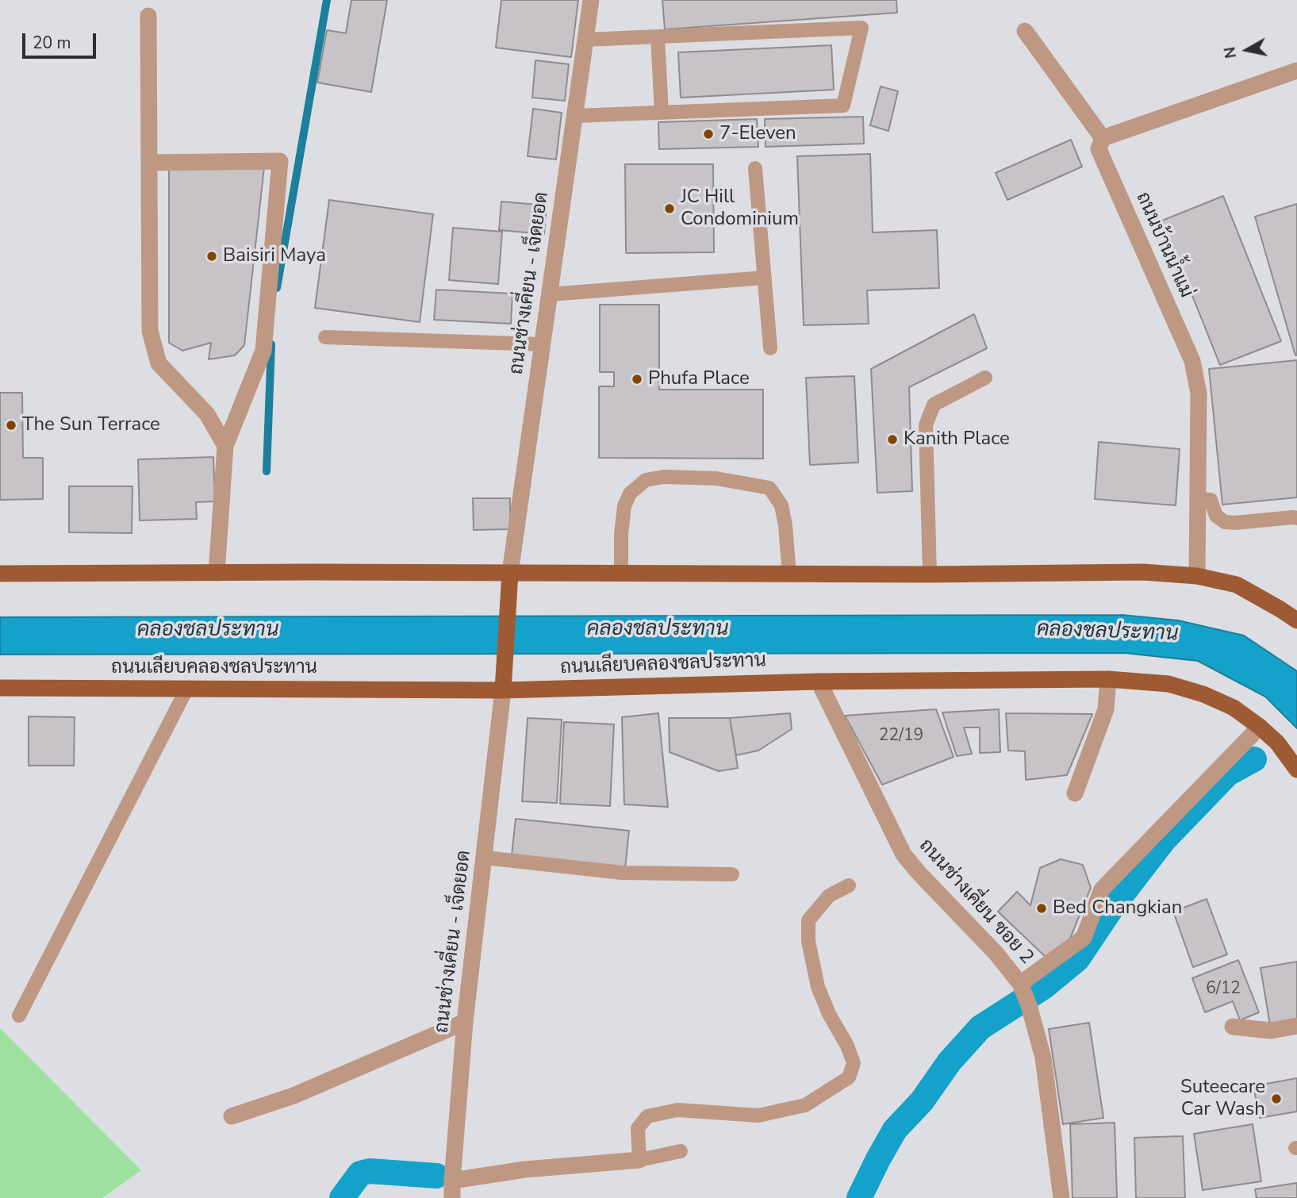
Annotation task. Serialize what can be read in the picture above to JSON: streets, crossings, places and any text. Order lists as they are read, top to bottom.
{
  "streets": {
    "main road": ["ถนนเลียบคลองชลประทาน"],
    "street": ["ถนนบ้านน้ำแม่", "ถนนช่างเคี่ยน - เจ็ดยอด", "ถนนช่างเคี่ยน ซอย 2"]
  },
  "crossings": [
    ["ถนนช่างเคี่ยน - เจ็ดยอด", "ถนนเลียบคลองชลประทาน"],
    ["ถนนเลียบคลองชลประทาน", "ถนนช่างเคี่ยน ซอย 2"]
  ],
  "water": ["คลองชลประทาน"],
  "places": [
    "7-Eleven",
    "JC Hill Condominium",
    "Baisiri Maya",
    "Phufa Place",
    "The Sun Terrace",
    "Kanith Place",
    "Bed Changkian",
    "Suteecare Car Wash"
  ],
  "house_numbers": ["22/19", "6/12"],
  "scale_bar": "20 m",
  "north": "left"
}
